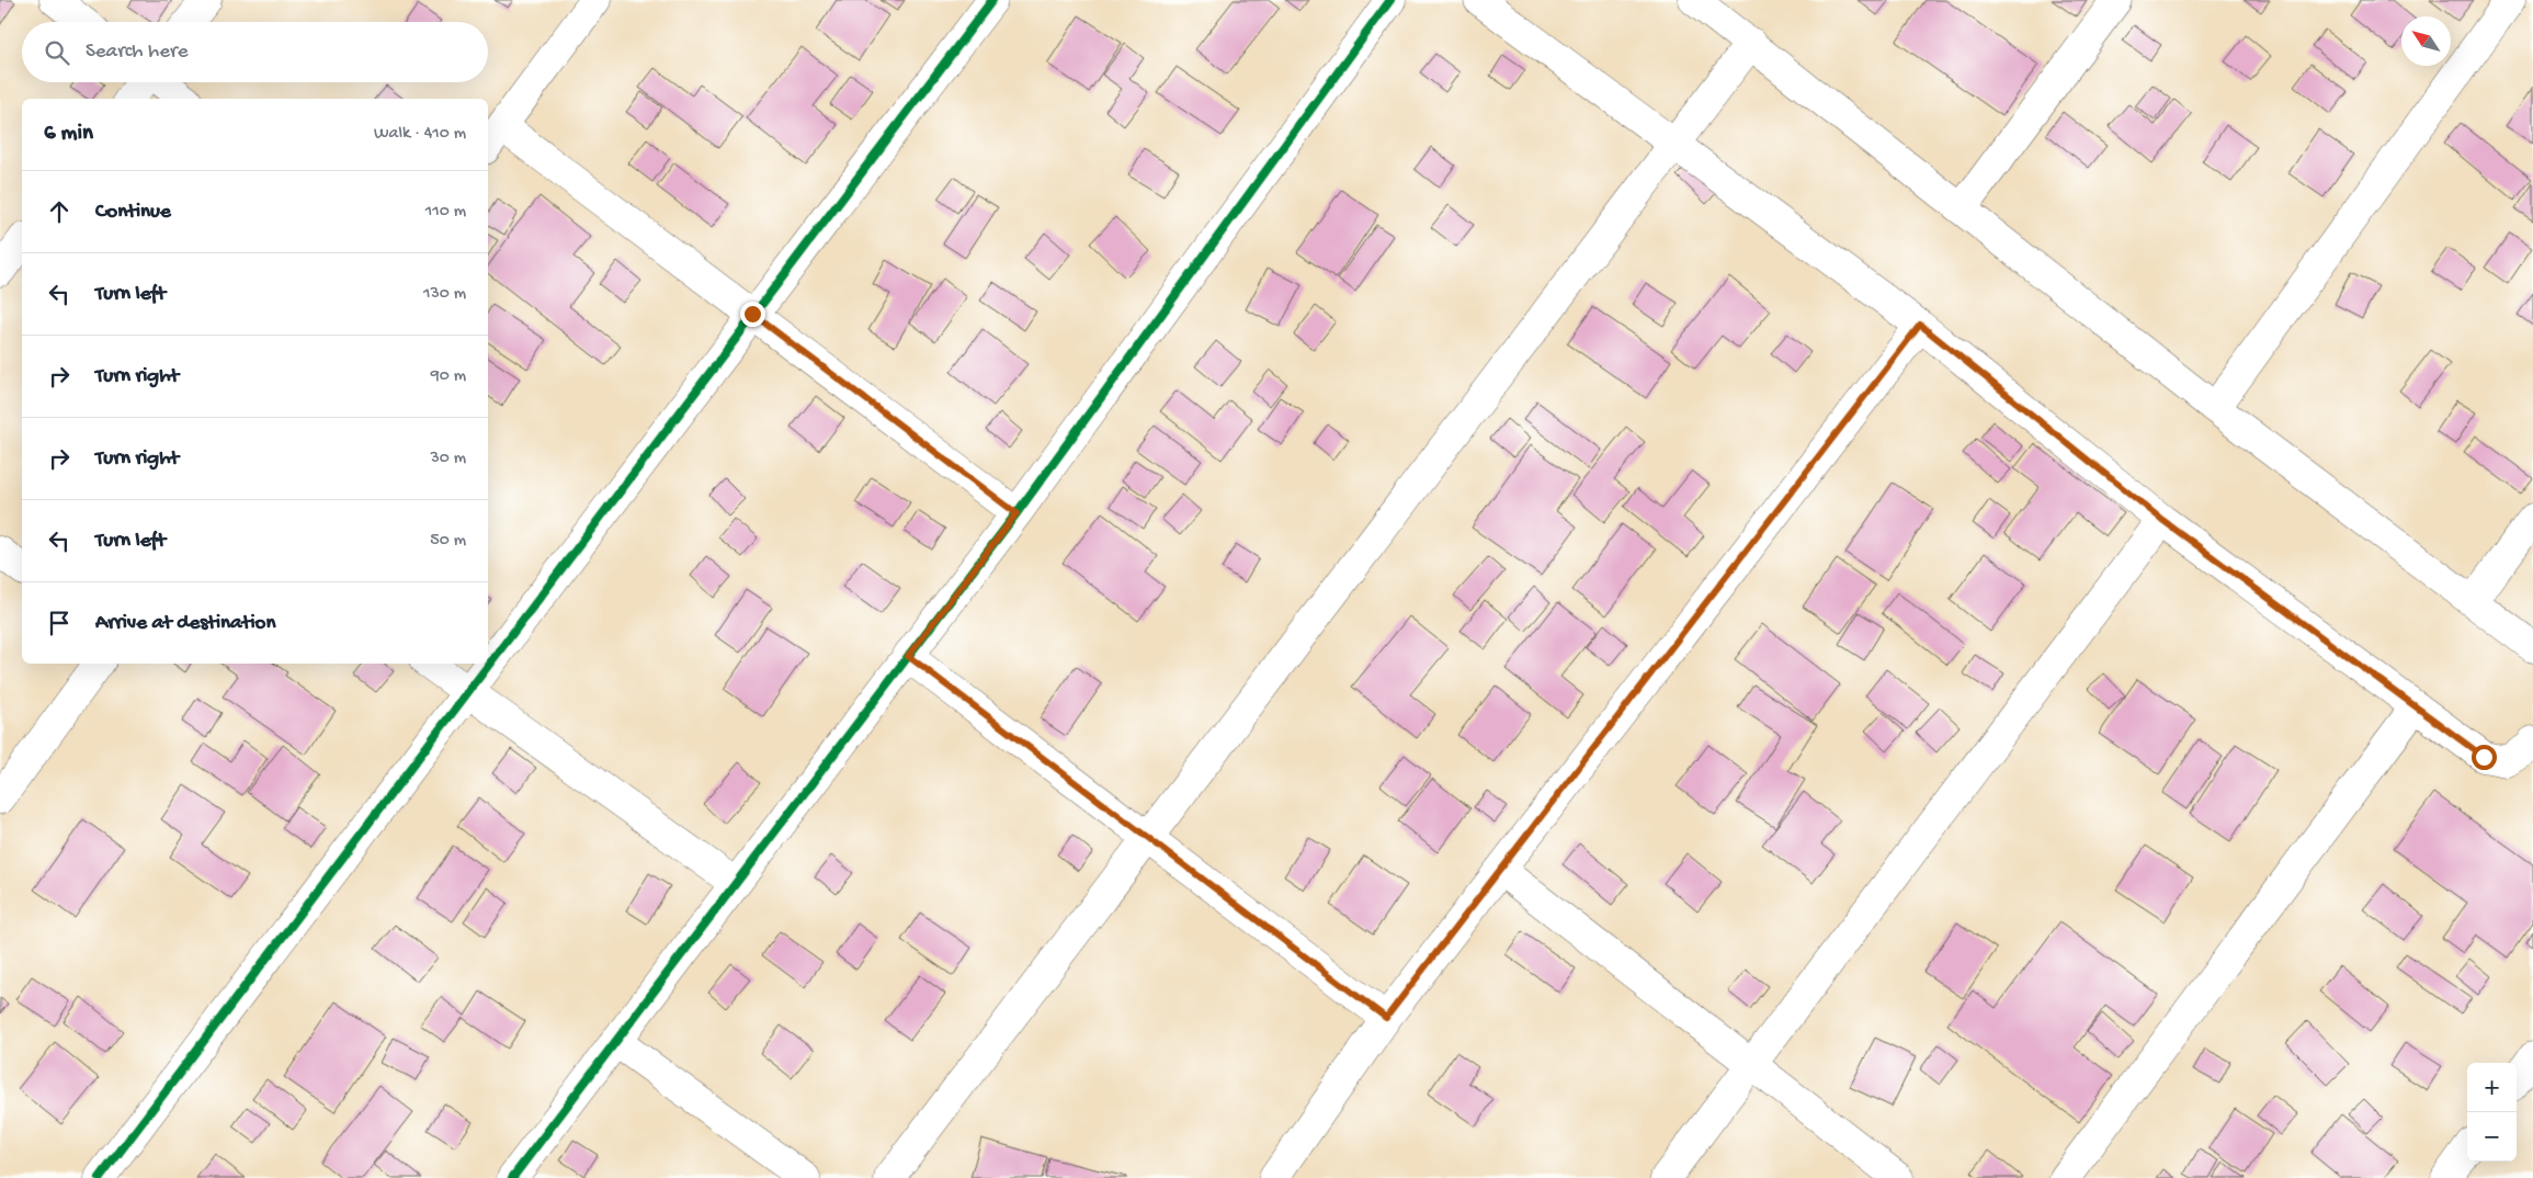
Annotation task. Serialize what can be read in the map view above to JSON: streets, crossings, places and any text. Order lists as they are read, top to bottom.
{
  "north": "top left",
  "page": {
    "search": "Search here",
    "heading": ["6 min", "Walk · 410 m"],
    "list": [
      ["Continue", "110 m"],
      ["Turn left", "130 m"],
      ["Turn right", "90 m"],
      ["Turn right", "30 m"],
      ["Turn left", "50 m"],
      "Arrive at destination"
    ],
    "map_buttons": ["+", "−"]
  }
}
